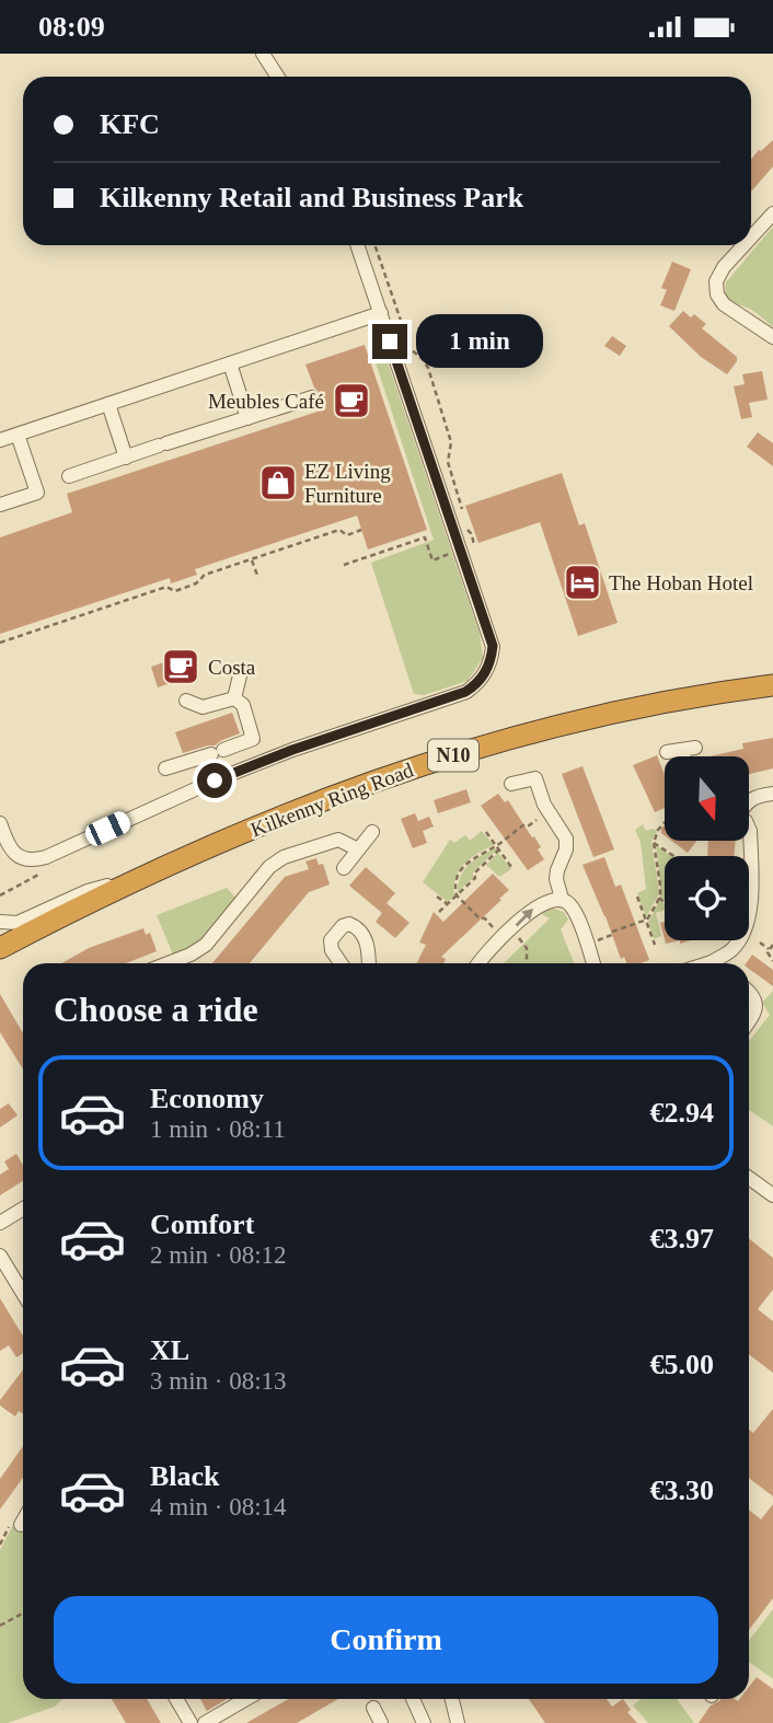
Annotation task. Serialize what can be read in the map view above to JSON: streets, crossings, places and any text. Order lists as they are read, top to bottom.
{
  "streets": {
    "highway": ["N10", "Kilkenny Ring Road"]
  },
  "places": {
    "cafe": ["Meubles Café", "Costa"],
    "shop": ["EZ Living Furniture"],
    "hotel": ["The Hoban Hotel"]
  },
  "north": "bottom",
  "page": {
    "status": "08:09",
    "banner": ["KFC", "Kilkenny Retail and Business Park"],
    "bubble": "1 min",
    "heading": "Choose a ride",
    "list": [
      {
        "name": "Economy",
        "note": "1 min · 08:11",
        "value": "€2.94"
      },
      {
        "name": "Comfort",
        "note": "2 min · 08:12",
        "value": "€3.97"
      },
      {
        "name": "XL",
        "note": "3 min · 08:13",
        "value": "€5.00"
      },
      {
        "name": "Black",
        "note": "4 min · 08:14",
        "value": "€3.30"
      }
    ],
    "buttons": "Confirm"
  }
}
